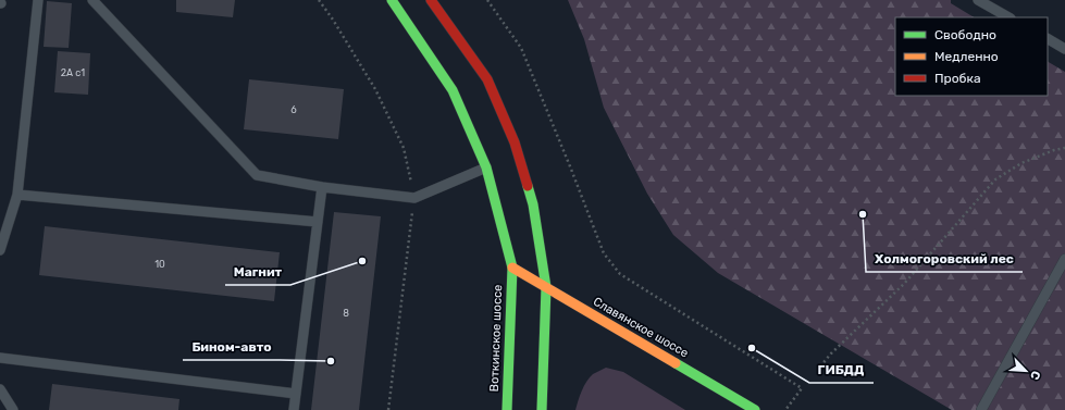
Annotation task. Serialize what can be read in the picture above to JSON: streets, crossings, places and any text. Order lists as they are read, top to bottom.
{
  "streets": {
    "main road": ["Славянское шоссе", "Воткинское шоссе"]
  },
  "crossings": [
    ["Славянское шоссе", "Воткинское шоссе"]
  ],
  "places": [
    "Холмогоровский лес",
    "Магнит",
    "ГИБДД",
    "Бином-авто"
  ],
  "house_numbers": [
    "2А с1",
    "6",
    "10",
    "8"
  ],
  "legend": ["Свободно", "Медленно", "Пробка"],
  "north": "bottom right"
}
